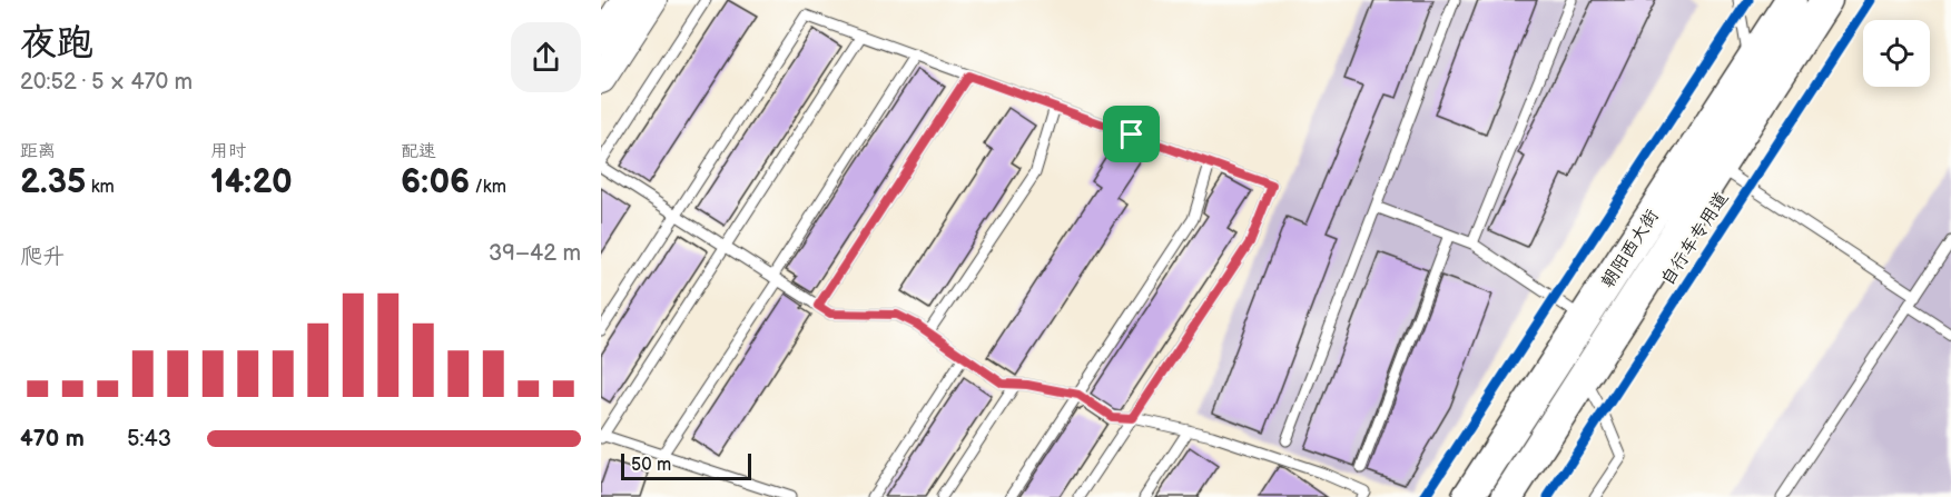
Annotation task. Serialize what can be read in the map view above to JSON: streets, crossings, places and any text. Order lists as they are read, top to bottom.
{
  "streets": {
    "main road": ["朝阳西大街"],
    "cycle path": ["自行车专用道"]
  },
  "scale_bar": "50 m",
  "page": {
    "heading": ["夜跑", "20:52 · 5 × 470 m"],
    "stats": [
      ["距离", "2.35 km"],
      ["用时", "14:20"],
      ["配速", "6:06 /km"]
    ],
    "chart": ["爬升", "39–42 m"],
    "list": [
      {
        "name": "470 m",
        "note": "5:43"
      }
    ],
    "scale": "50 m"
  }
}
